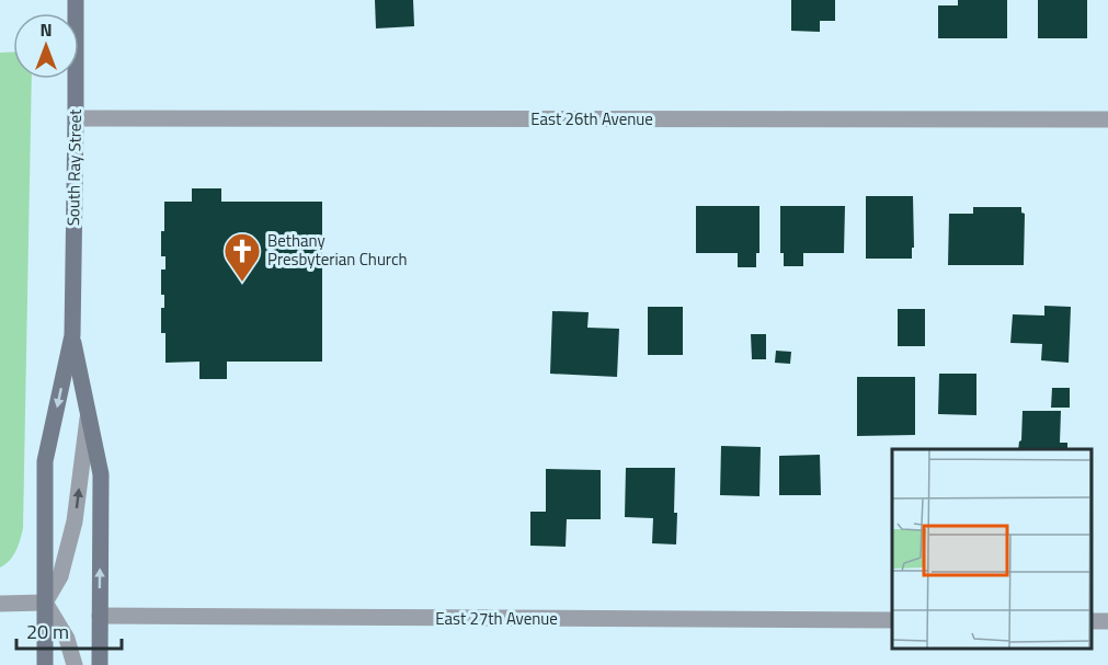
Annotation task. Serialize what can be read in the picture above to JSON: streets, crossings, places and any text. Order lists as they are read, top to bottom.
{
  "streets": {
    "main road": ["South Ray Street"],
    "street": ["East 26th Avenue", "East 27th Avenue"]
  },
  "crossings": [
    ["East 26th Avenue", "South Ray Street"],
    ["South Ray Street", "East 27th Avenue"]
  ],
  "places": {
    "church": ["Bethany Presbyterian Church"]
  },
  "scale_bar": "20 m",
  "north": "top"
}
